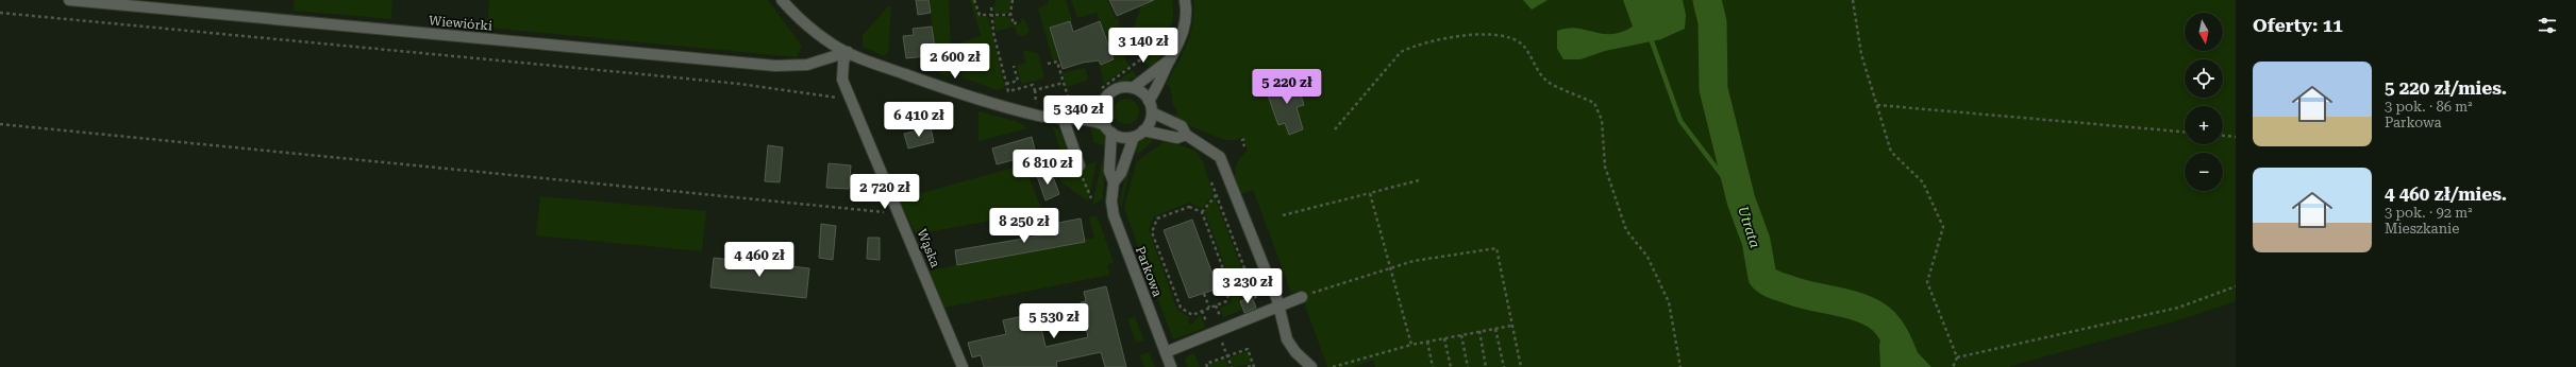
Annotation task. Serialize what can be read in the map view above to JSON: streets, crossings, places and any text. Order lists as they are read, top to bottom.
{
  "streets": {
    "street": ["Wiewiórki", "Wąska", "Parkowa"]
  },
  "crossings": [
    ["Wiewiórki", "Wąska"]
  ],
  "water": ["Utrata"],
  "north": "bottom",
  "page": {
    "heading": "Oferty: 11",
    "map_buttons": ["+", "−"],
    "price": [
      "3 140 zł",
      "2 600 zł",
      "5 220 zł",
      "5 340 zł",
      "6 410 zł",
      "6 810 zł",
      "2 720 zł",
      "8 250 zł",
      "4 460 zł",
      "3 230 zł",
      "5 530 zł"
    ],
    "list": [
      {
        "name": "5 220 zł/mies.",
        "note": "3 pok. · 86 m² · Parkowa"
      },
      {
        "name": "4 460 zł/mies.",
        "note": "3 pok. · 92 m² · Mieszkanie"
      }
    ]
  }
}
